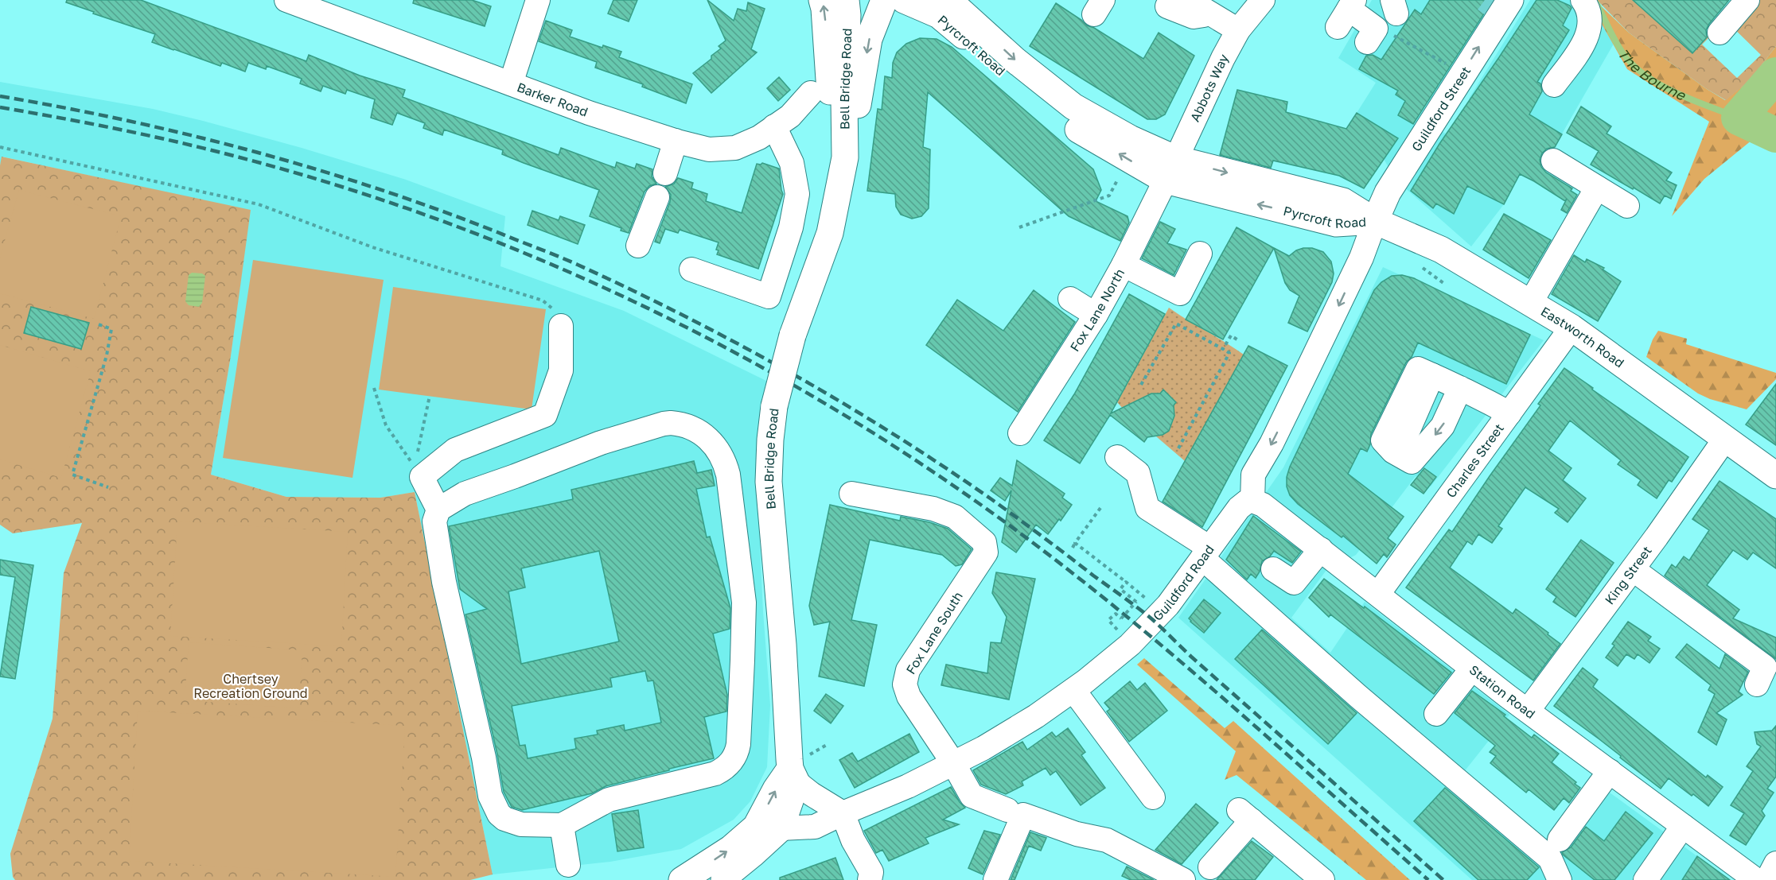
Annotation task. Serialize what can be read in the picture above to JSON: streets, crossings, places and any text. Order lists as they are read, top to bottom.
{
  "streets": {
    "main road": [
      "Pyrcroft Road",
      "Bell Bridge Road",
      "Guildford Street",
      "Eastworth Road"
    ],
    "street": [
      "Abbots Way",
      "Barker Road",
      "Fox Lane North",
      "Charles Street",
      "King Street",
      "Guildford Road",
      "Fox Lane South",
      "Station Road"
    ]
  },
  "crossings": [
    ["Pyrcroft Road", "Bell Bridge Road"],
    ["Pyrcroft Road", "Abbots Way"],
    ["Pyrcroft Road", "Guildford Street"],
    ["Pyrcroft Road", "Fox Lane North"],
    ["Pyrcroft Road", "Eastworth Road"],
    ["Abbots Way", "Fox Lane North"],
    ["Guildford Street", "Eastworth Road"],
    ["Eastworth Road", "Charles Street"],
    ["Eastworth Road", "King Street"],
    ["Charles Street", "Station Road"],
    ["King Street", "Station Road"],
    ["Guildford Road", "Fox Lane South"],
    ["Guildford Road", "Station Road"]
  ],
  "water": ["The Bourne"],
  "parks": ["Chertsey Recreation Ground"]
}
